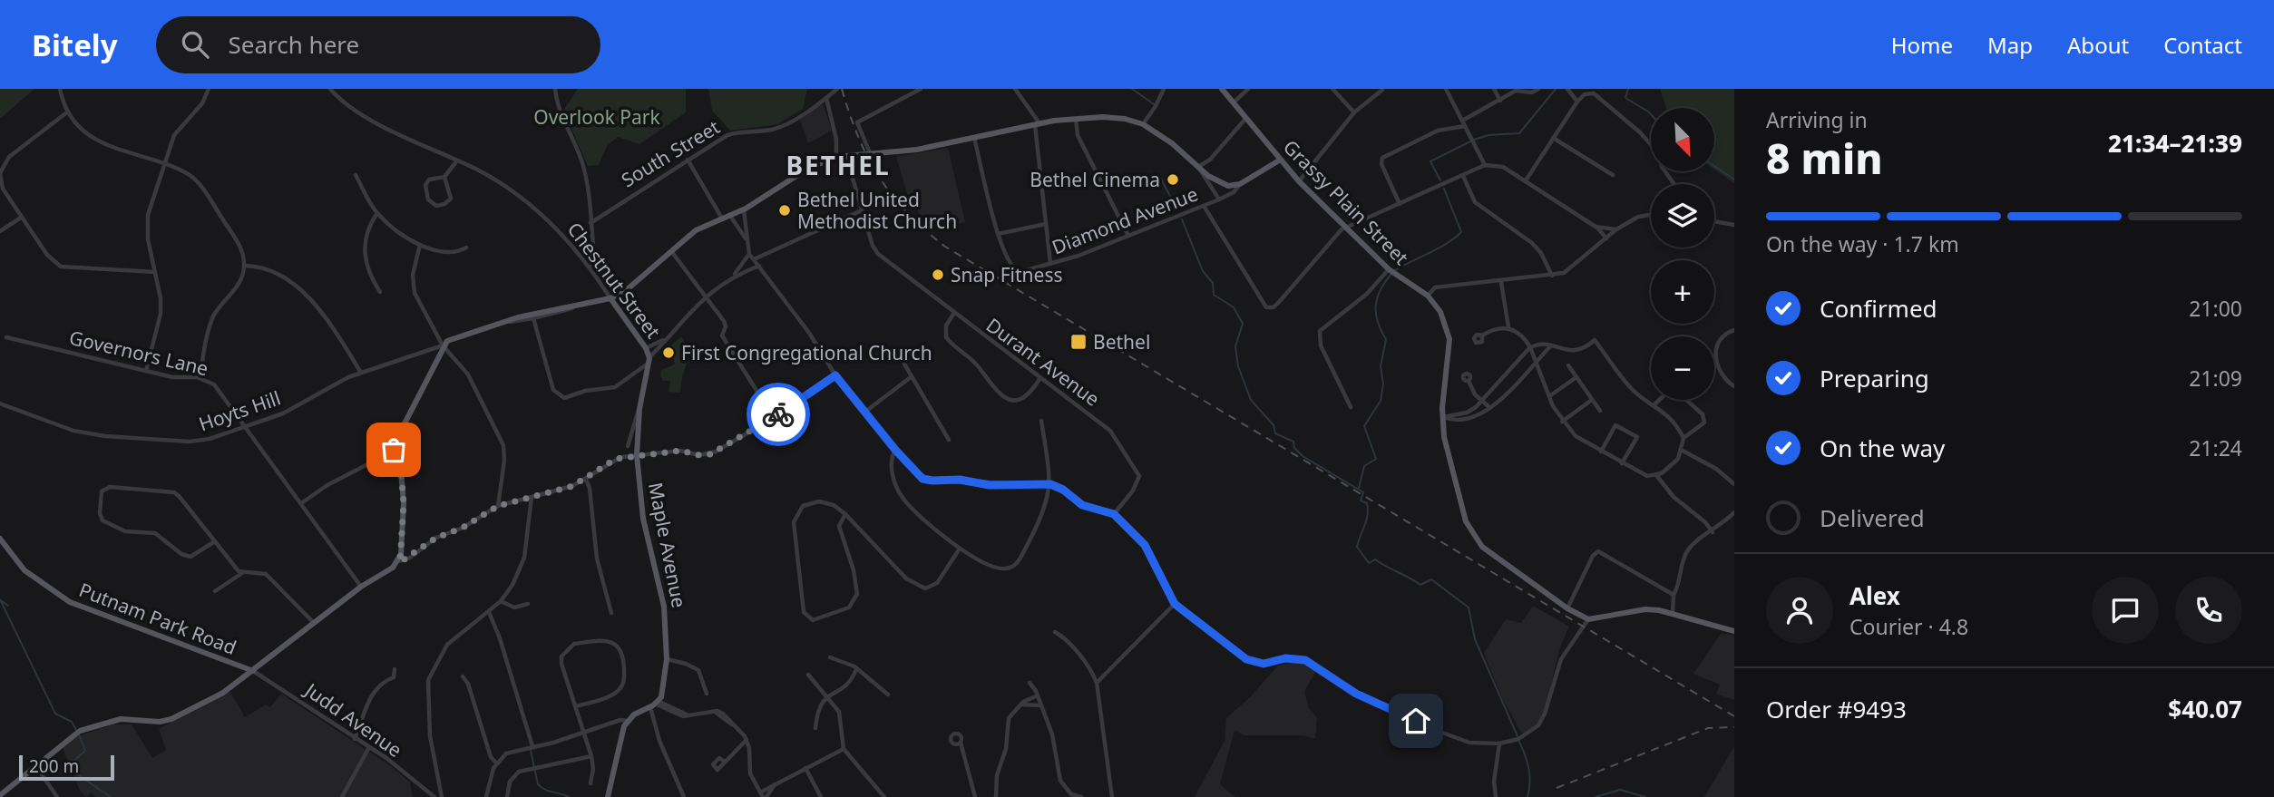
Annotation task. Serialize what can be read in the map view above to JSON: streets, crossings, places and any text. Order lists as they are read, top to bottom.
{
  "streets": {
    "main road": [
      "Grassy Plain Street",
      "Chestnut Street",
      "Maple Avenue",
      "Putnam Park Road"
    ],
    "street": [
      "South Street",
      "Diamond Avenue",
      "Governors Lane",
      "Durant Avenue",
      "Hoyts Hill",
      "Judd Avenue"
    ]
  },
  "crossings": [
    ["Chestnut Street", "Maple Avenue"],
    ["Governors Lane", "Hoyts Hill"],
    ["Putnam Park Road", "Judd Avenue"]
  ],
  "districts": ["BETHEL"],
  "parks": ["Overlook Park"],
  "places": {
    "other": [
      "Bethel Cinema",
      "Bethel United Methodist Church",
      "Snap Fitness",
      "First Congregational Church"
    ],
    "transit": ["Bethel"]
  },
  "scale_bar": "200 m",
  "north": "bottom right",
  "page": {
    "header": "Bitely",
    "search": "Search here",
    "nav": [
      "Home",
      "Map",
      "About",
      "Contact"
    ],
    "heading": ["8 min", "Arriving in", "21:34–21:39"],
    "panel": [
      "Alex",
      "Courier · 4.8",
      "Order #9493",
      "$40.07"
    ],
    "map_buttons": ["+", "−"],
    "bar": "On the way · 1.7 km",
    "list": [
      ["Confirmed", "21:00"],
      ["Preparing", "21:09"],
      ["On the way", "21:24"],
      "Delivered"
    ],
    "scale": "200 m"
  }
}
